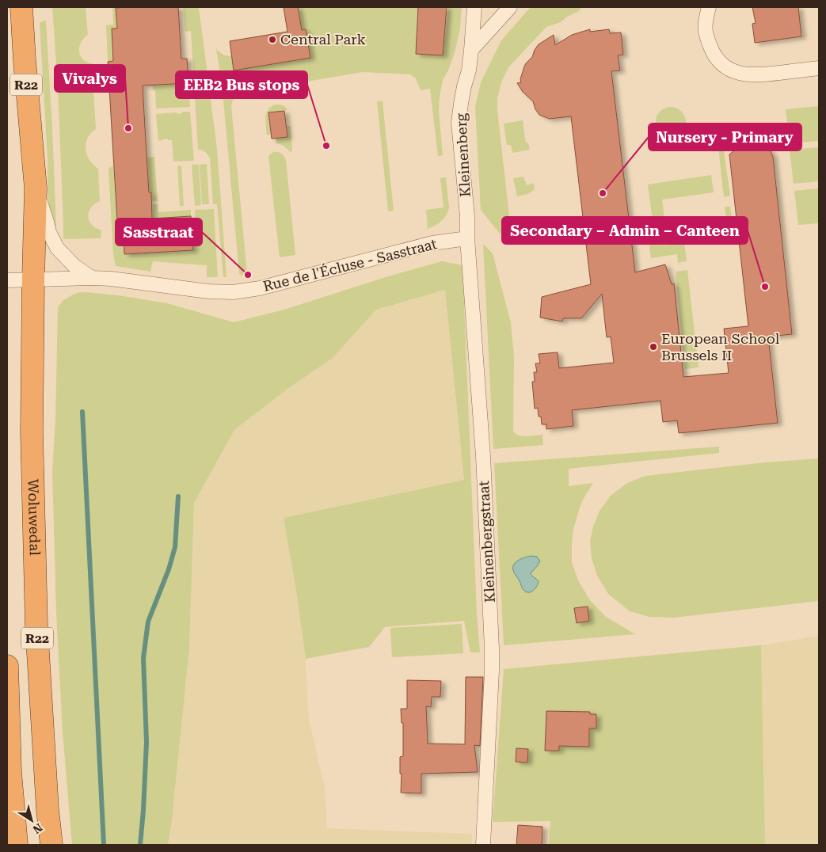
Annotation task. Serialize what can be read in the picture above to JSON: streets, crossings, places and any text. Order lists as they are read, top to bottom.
{
  "streets": {
    "highway": ["R22", "Woluwedal"],
    "street": ["Kleinenberg", "Rue de l'Écluse - Sasstraat", "Kleinenbergstraat"]
  },
  "crossings": [
    ["R22", "Woluwedal"],
    ["Kleinenberg", "Rue de l'Écluse - Sasstraat"],
    ["Kleinenberg", "Kleinenbergstraat"],
    ["Rue de l'Écluse - Sasstraat", "Woluwedal"],
    ["Rue de l'Écluse - Sasstraat", "Kleinenbergstraat"]
  ],
  "places": [
    "Central Park",
    "Vivalys",
    "EEB2 Bus stops",
    "Nursery - Primary",
    "Sasstraat",
    "Secondary – Admin – Canteen",
    "European School Brussels II"
  ],
  "north": "bottom right"
}
